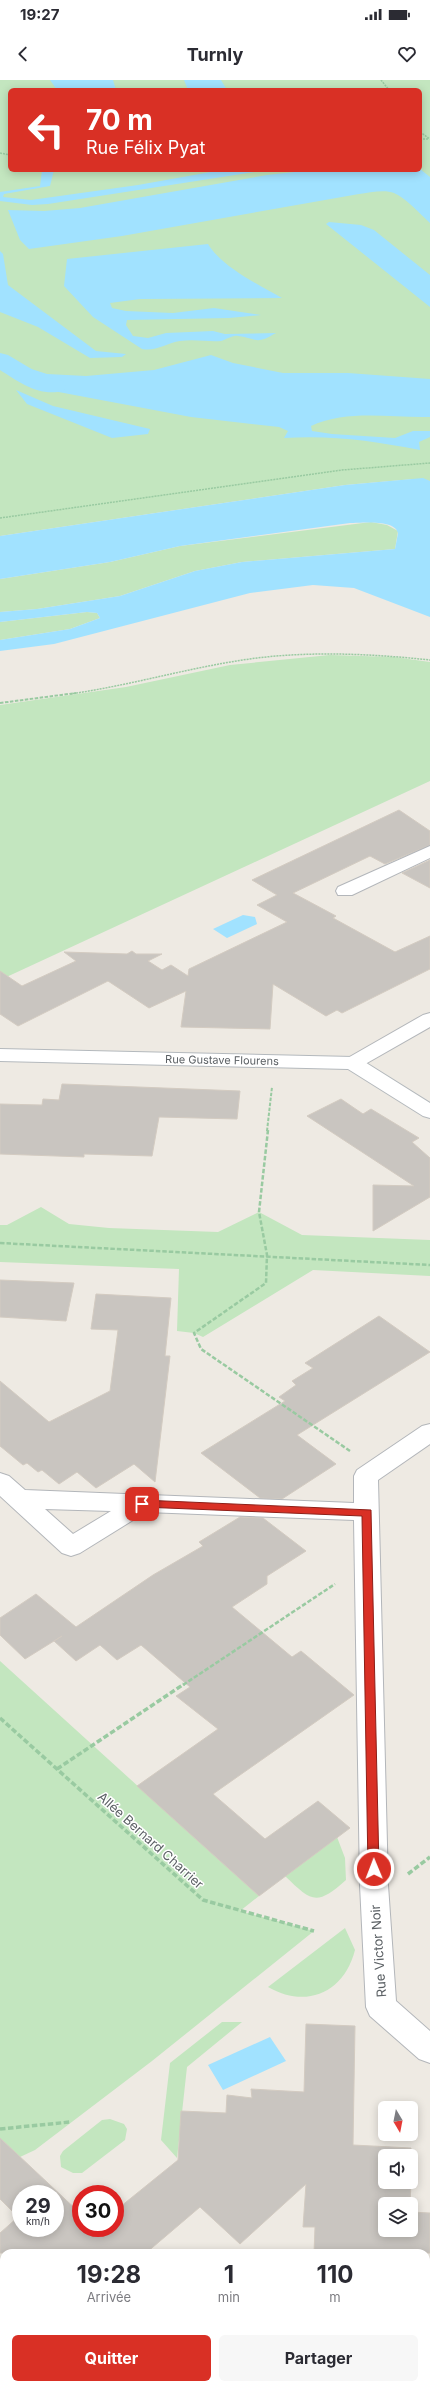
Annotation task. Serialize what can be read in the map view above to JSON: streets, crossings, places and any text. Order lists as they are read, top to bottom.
{
  "streets": {
    "street": ["Rue Gustave Flourens", "Rue Victor Noir"],
    "path": ["Allée Bernard Charrier"]
  },
  "north": "bottom",
  "page": {
    "status": "19:27",
    "header": "Turnly",
    "turn": ["70 m", "Rue Félix Pyat"],
    "speed": "29 km/h",
    "limit": "30",
    "eta": [
      "19:28",
      "Arrivée",
      "1",
      "min",
      "110",
      "m"
    ],
    "buttons": ["Quitter", "Partager"]
  }
}
